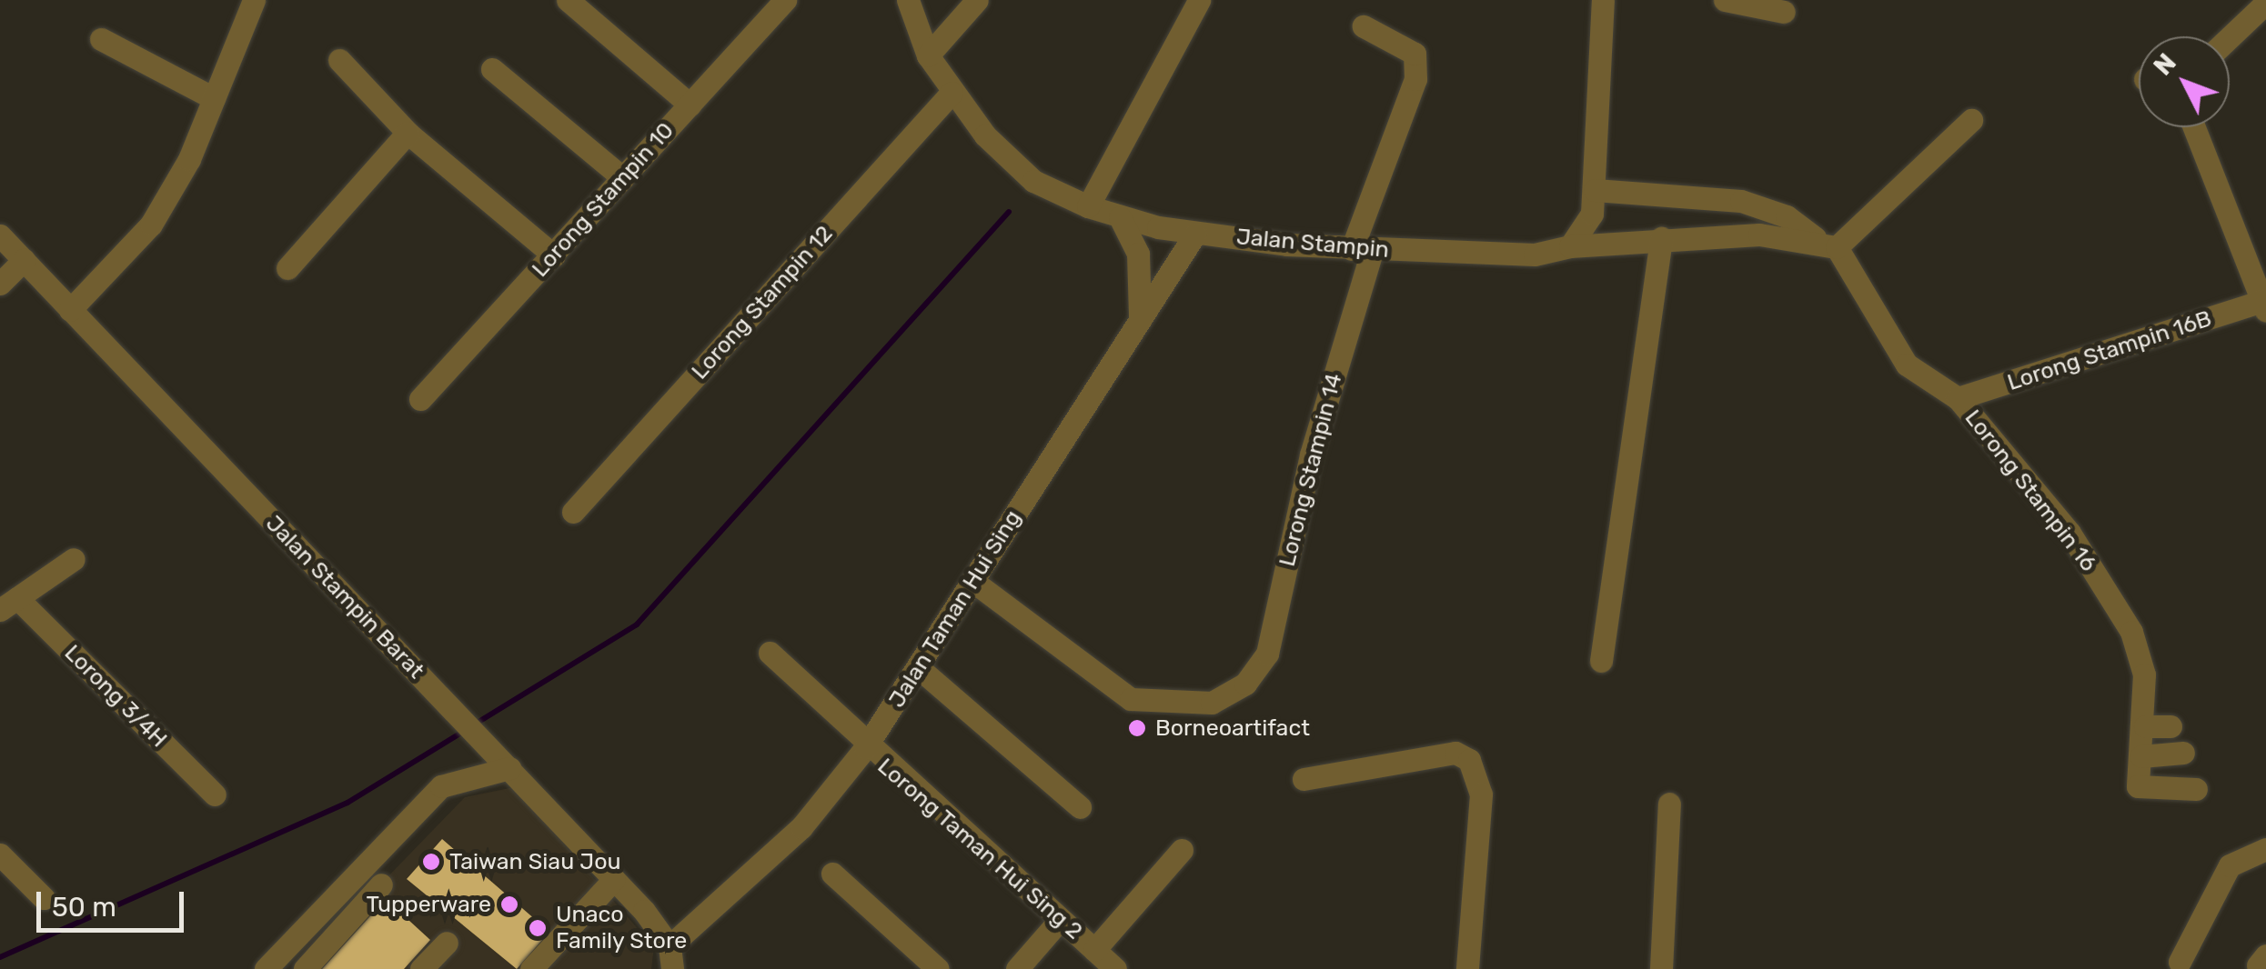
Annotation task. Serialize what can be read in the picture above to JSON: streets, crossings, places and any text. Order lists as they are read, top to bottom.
{
  "streets": {
    "street": [
      "Lorong Stampin 10",
      "Jalan Stampin",
      "Lorong Stampin 12",
      "Lorong Stampin 16B",
      "Lorong Stampin 14",
      "Lorong Stampin 16",
      "Jalan Stampin Barat",
      "Jalan Taman Hui Sing",
      "Lorong 3/4H",
      "Lorong Taman Hui Sing 2"
    ]
  },
  "crossings": [
    ["Jalan Stampin", "Lorong Stampin 12"],
    ["Jalan Stampin", "Lorong Stampin 14"],
    ["Jalan Stampin", "Jalan Taman Hui Sing"],
    ["Lorong Stampin 16B", "Lorong Stampin 16"],
    ["Lorong Stampin 14", "Jalan Taman Hui Sing"],
    ["Jalan Stampin Barat", "Jalan Taman Hui Sing"],
    ["Jalan Taman Hui Sing", "Lorong Taman Hui Sing 2"]
  ],
  "places": [
    "Borneoartifact",
    "Taiwan Siau Jou",
    "Tupperware",
    "Unaco Family Store"
  ],
  "scale_bar": "50 m",
  "north": "top left"
}
